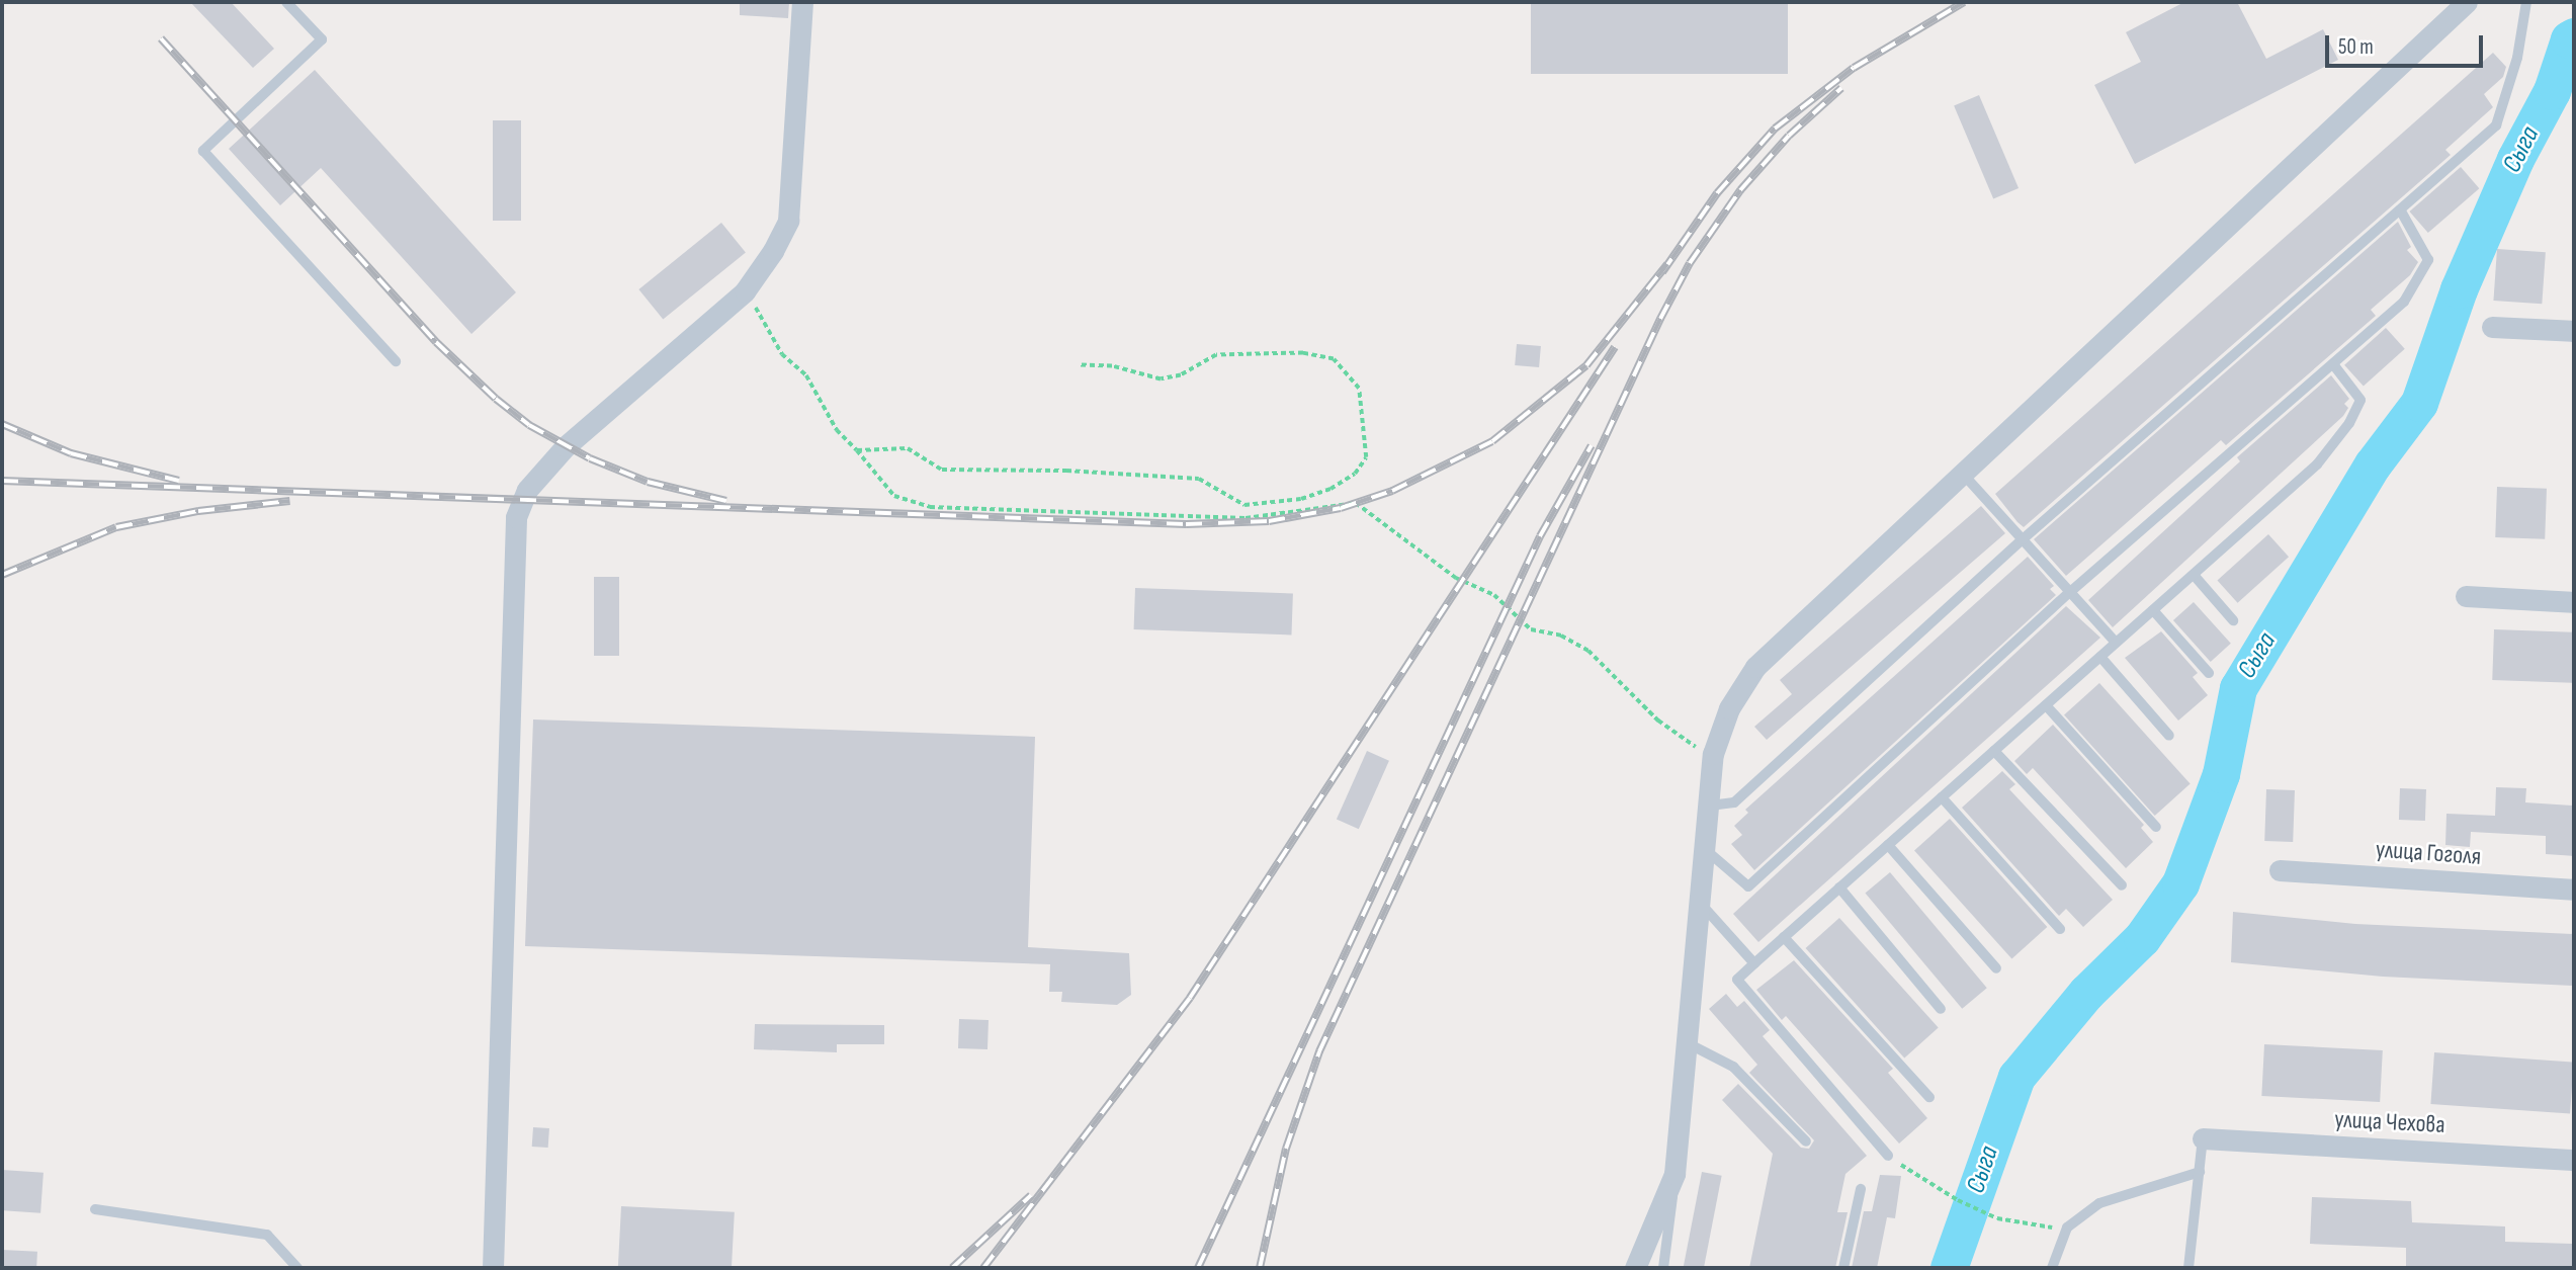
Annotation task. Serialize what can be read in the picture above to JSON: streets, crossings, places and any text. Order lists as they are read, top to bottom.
{
  "streets": {
    "street": ["улица Гоголя", "улица Чехова"]
  },
  "water": ["Сыга"],
  "scale_bar": "50 m"
}
